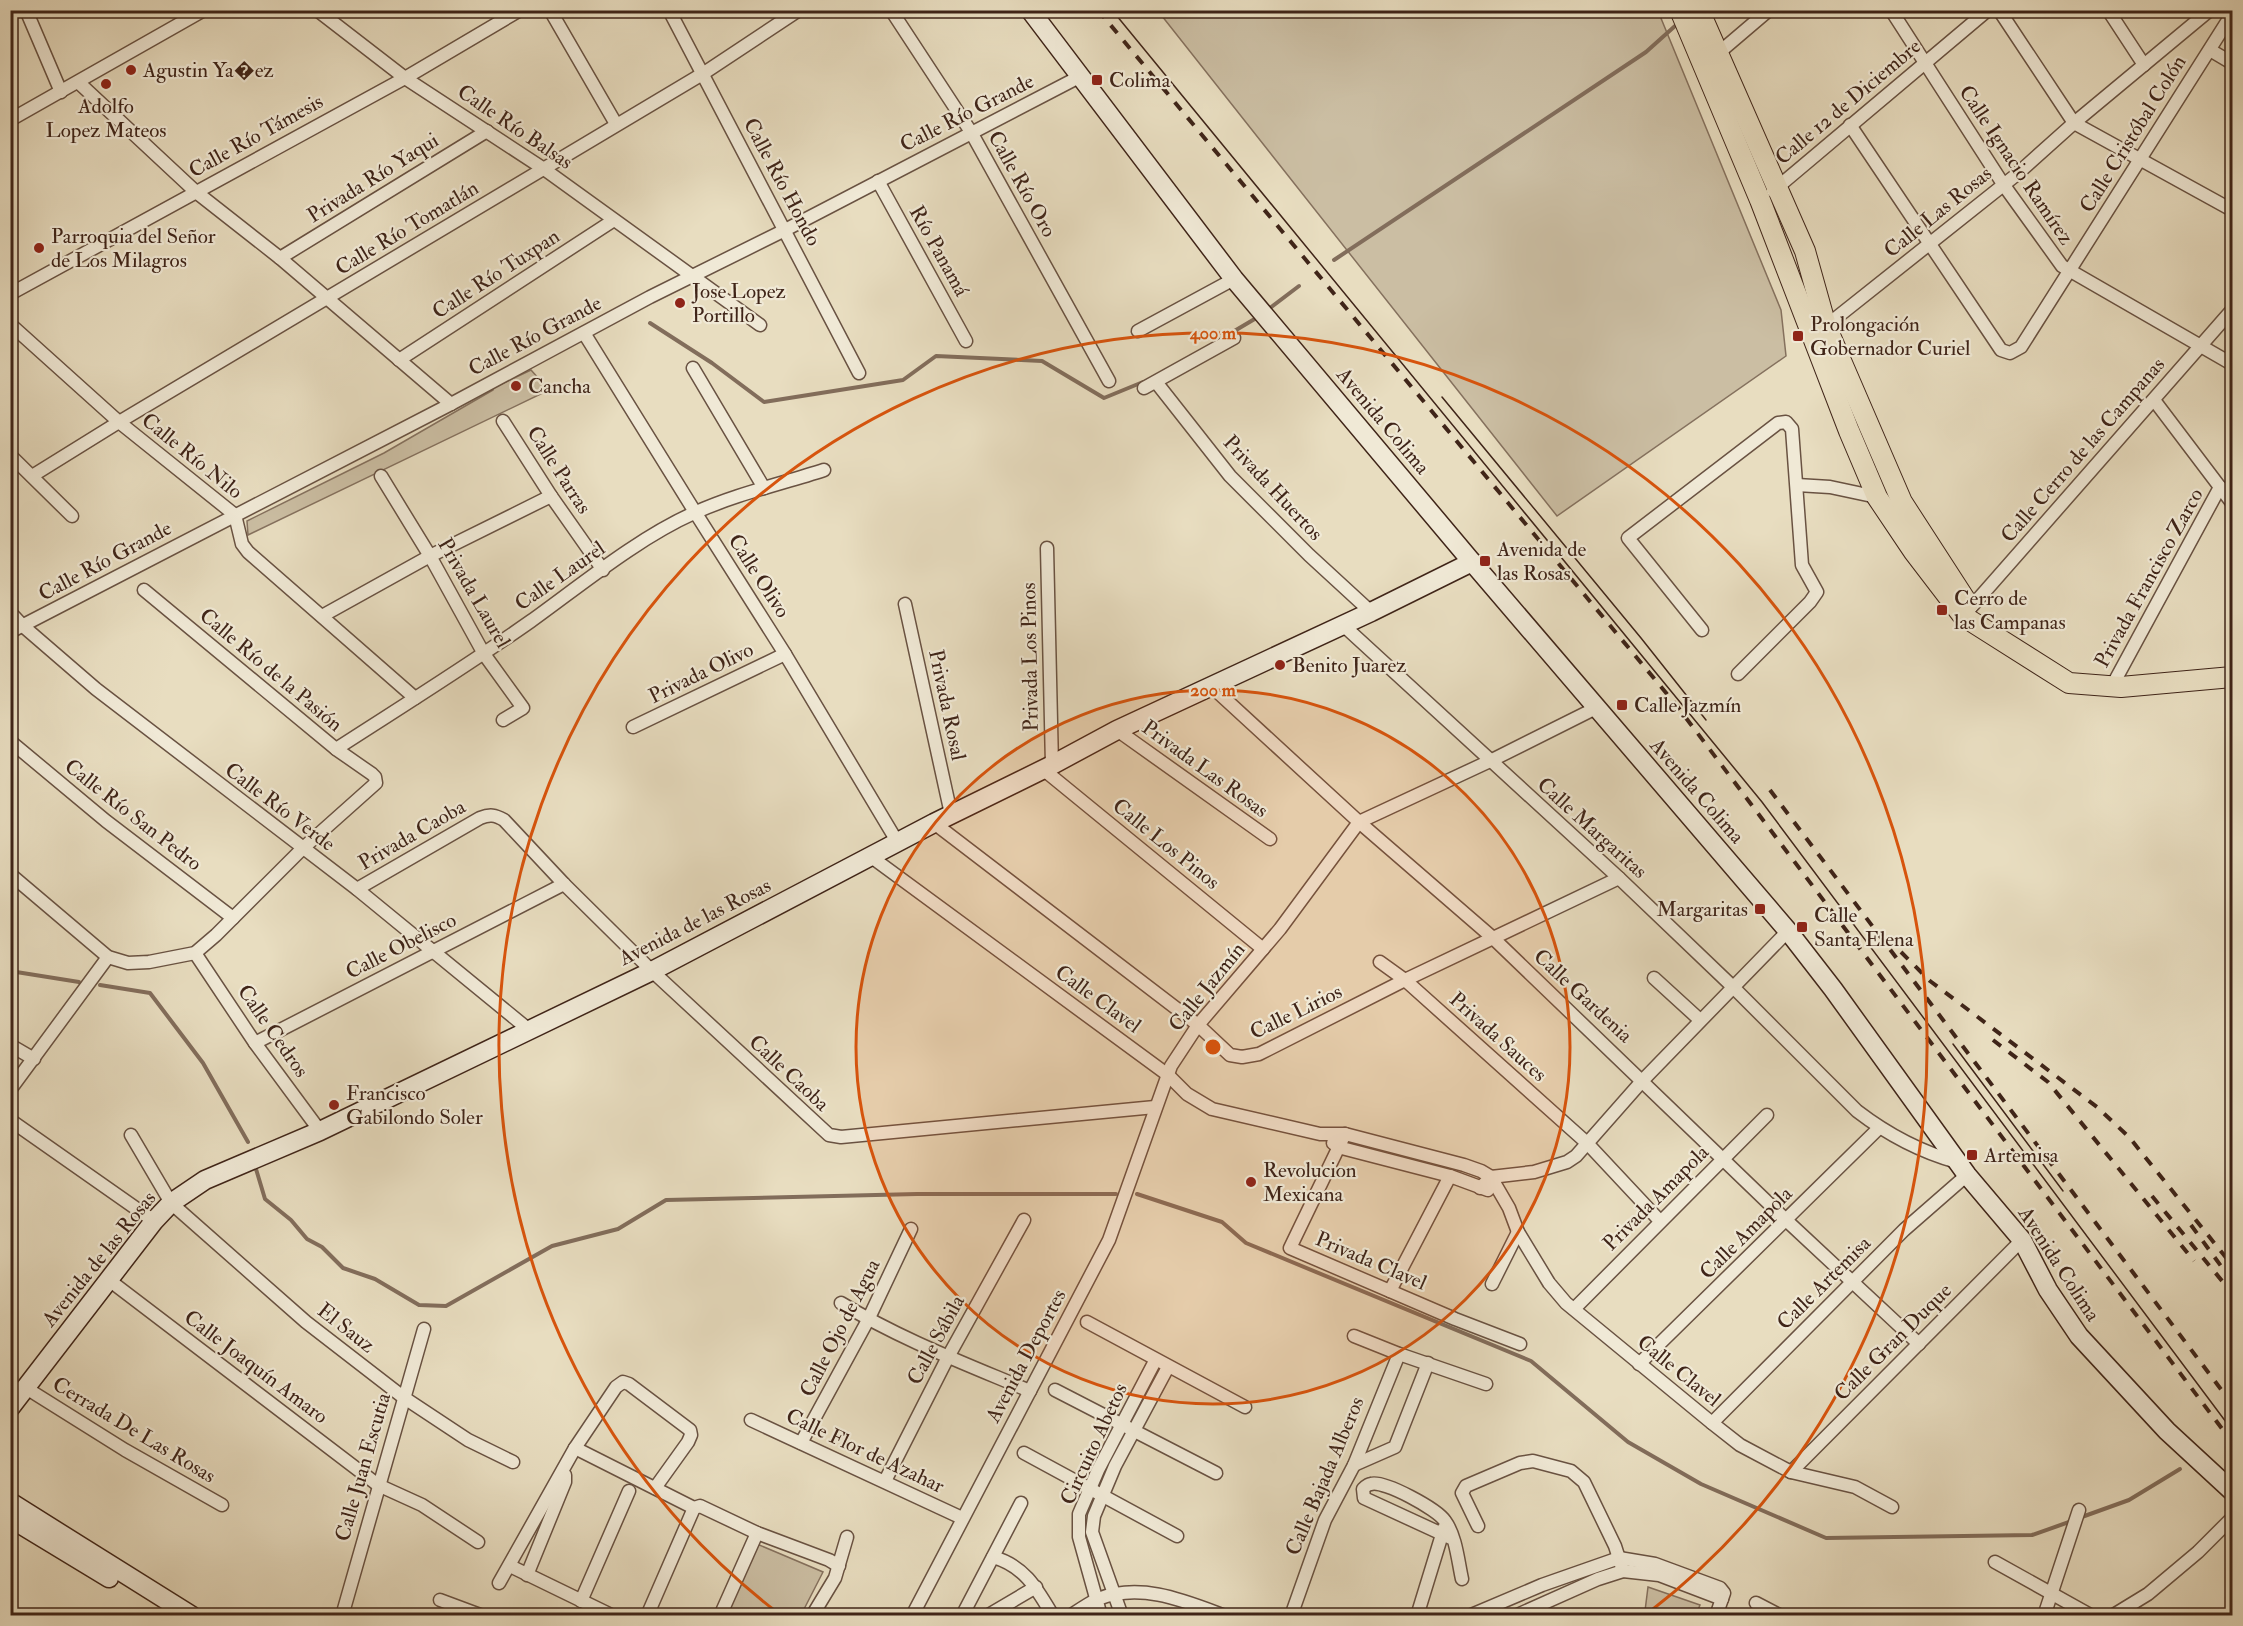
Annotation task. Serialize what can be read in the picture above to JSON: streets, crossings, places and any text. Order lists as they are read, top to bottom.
{
  "streets": {
    "street": [
      "Calle 12 de Diciembre",
      "Calle Río Grande",
      "Calle Río Balsas",
      "Calle Cristóbal Colón",
      "Calle Río Támesis",
      "Calle Ignacio Ramírez",
      "Privada Río Yaqui",
      "Calle Río Hondo",
      "Calle Río Oro",
      "Calle Las Rosas",
      "Calle Río Tomatlán",
      "Río Panamá",
      "Calle Río Tuxpan",
      "Avenida Colima",
      "Calle Cerro de las Campanas",
      "Calle Río Nilo",
      "Calle Parras",
      "Privada Huertos",
      "Calle Laurel",
      "Calle Olivo",
      "Privada Francisco Zarco",
      "Privada Laurel",
      "Privada Los Pinos",
      "Calle Río de la Pasión",
      "Privada Olivo",
      "Privada Rosal",
      "Privada Las Rosas",
      "Calle Río Verde",
      "Calle Río San Pedro",
      "Calle Margaritas",
      "Privada Caoba",
      "Calle Los Pinos",
      "Avenida de las Rosas",
      "Calle Obelisco",
      "Calle Jazmín",
      "Calle Gardenia",
      "Calle Clavel",
      "Calle Lirios",
      "Calle Cedros",
      "Privada Sauces",
      "Calle Caoba",
      "Privada Amapola",
      "Calle Amapola",
      "Privada Clavel",
      "Calle Artemisa",
      "El Sauz",
      "Calle Ojo de Agua",
      "Calle Sábila",
      "Calle Gran Duque",
      "Avenida Deportes",
      "Calle Joaquín Amaro",
      "Cerrada De Las Rosas",
      "Circuito Abetos",
      "Calle Flor de Azahar",
      "Calle Juan Escutia",
      "Calle Bajada Alberos"
    ]
  },
  "crossings": [
    ["Calle 12 de Diciembre", "Calle Ignacio Ramírez"],
    ["Calle Río Grande", "Calle Río Balsas"],
    ["Calle Río Grande", "Calle Río Hondo"],
    ["Calle Río Grande", "Calle Río Oro"],
    ["Calle Río Grande", "Río Panamá"],
    ["Calle Río Grande", "Avenida Colima"],
    ["Calle Río Grande", "Calle Río Nilo"],
    ["Calle Río Grande", "Calle Olivo"],
    ["Calle Río Grande", "Calle Río Verde"],
    ["Calle Río Balsas", "Calle Río Támesis"],
    ["Calle Río Balsas", "Privada Río Yaqui"],
    ["Calle Río Balsas", "Calle Río Tomatlán"],
    ["Calle Río Balsas", "Calle Río Tuxpan"],
    ["Calle Cristóbal Colón", "Calle Ignacio Ramírez"],
    ["Calle Cristóbal Colón", "Calle Las Rosas"],
    ["Calle Ignacio Ramírez", "Calle Las Rosas"],
    ["Calle Ignacio Ramírez", "Calle Cerro de las Campanas"],
    ["Calle Río Hondo", "Calle Río Tomatlán"],
    ["Calle Río Tomatlán", "Calle Río Nilo"],
    ["Avenida Colima", "Calle Margaritas"],
    ["Avenida Colima", "Avenida de las Rosas"],
    ["Avenida Colima", "Calle Jazmín"],
    ["Avenida Colima", "Calle Artemisa"],
    ["Avenida Colima", "Calle Gran Duque"],
    ["Calle Río Nilo", "Calle Laurel"],
    ["Calle Parras", "Calle Laurel"],
    ["Privada Huertos", "Avenida de las Rosas"],
    ["Calle Laurel", "Calle Olivo"],
    ["Calle Laurel", "Privada Laurel"],
    ["Calle Laurel", "Calle Río de la Pasión"],
    ["Calle Olivo", "Privada Olivo"],
    ["Calle Olivo", "Avenida de las Rosas"],
    ["Privada Los Pinos", "Calle Los Pinos"],
    ["Privada Los Pinos", "Avenida de las Rosas"],
    ["Calle Río de la Pasión", "Calle Río Verde"],
    ["Privada Rosal", "Avenida de las Rosas"],
    ["Privada Las Rosas", "Avenida de las Rosas"],
    ["Calle Río Verde", "Privada Caoba"],
    ["Calle Río Verde", "Avenida de las Rosas"],
    ["Calle Río Verde", "Calle Obelisco"],
    ["Calle Margaritas", "Avenida de las Rosas"],
    ["Calle Margaritas", "Calle Jazmín"],
    ["Calle Margaritas", "Calle Lirios"],
    ["Calle Margaritas", "Calle Amapola"],
    ["Calle Margaritas", "Calle Artemisa"],
    ["Privada Caoba", "Calle Caoba"],
    ["Calle Los Pinos", "Avenida de las Rosas"],
    ["Calle Los Pinos", "Calle Jazmín"],
    ["Avenida de las Rosas", "Calle Gardenia"],
    ["Avenida de las Rosas", "Calle Clavel"],
    ["Avenida de las Rosas", "Calle Lirios"],
    ["Avenida de las Rosas", "Calle Cedros"],
    ["Avenida de las Rosas", "Calle Caoba"],
    ["Avenida de las Rosas", "El Sauz"],
    ["Avenida de las Rosas", "Calle Joaquín Amaro"],
    ["Avenida de las Rosas", "Cerrada De Las Rosas"],
    ["Calle Obelisco", "Calle Cedros"],
    ["Calle Obelisco", "Calle Caoba"],
    ["Calle Jazmín", "Calle Gardenia"],
    ["Calle Jazmín", "Calle Clavel"],
    ["Calle Jazmín", "Calle Lirios"],
    ["Calle Jazmín", "Calle Caoba"],
    ["Calle Jazmín", "Avenida Deportes"],
    ["Calle Gardenia", "Calle Lirios"],
    ["Calle Gardenia", "Privada Amapola"],
    ["Calle Gardenia", "Calle Amapola"],
    ["Calle Gardenia", "Calle Artemisa"],
    ["Calle Gardenia", "Calle Gran Duque"],
    ["Calle Clavel", "Privada Amapola"],
    ["Calle Clavel", "Calle Amapola"],
    ["Calle Clavel", "Privada Clavel"],
    ["Calle Clavel", "Calle Artemisa"],
    ["Calle Clavel", "Calle Gran Duque"],
    ["Calle Lirios", "Privada Sauces"],
    ["Privada Sauces", "Privada Amapola"],
    ["Calle Caoba", "Avenida Deportes"],
    ["El Sauz", "Calle Juan Escutia"],
    ["Calle Ojo de Agua", "Calle Flor de Azahar"],
    ["Calle Sábila", "Calle Flor de Azahar"],
    ["Avenida Deportes", "Calle Flor de Azahar"],
    ["Calle Joaquín Amaro", "Calle Juan Escutia"]
  ],
  "places": {
    "other": [
      "Agustin Ya�ez",
      "Adolfo Lopez Mateos",
      "Parroquia del Señor de Los Milagros",
      "Jose Lopez Portillo",
      "Cancha",
      "Benito Juarez",
      "Francisco Gabilondo Soler",
      "Revolucion Mexicana"
    ],
    "transit": [
      "Colima",
      "Prolongación Gobernador Curiel",
      "Avenida de las Rosas",
      "Cerro de las Campanas",
      "Calle Jazmín",
      "Margaritas",
      "Calle Santa Elena",
      "Artemisa"
    ]
  },
  "rings": ["400 m", "200 m"]
}
